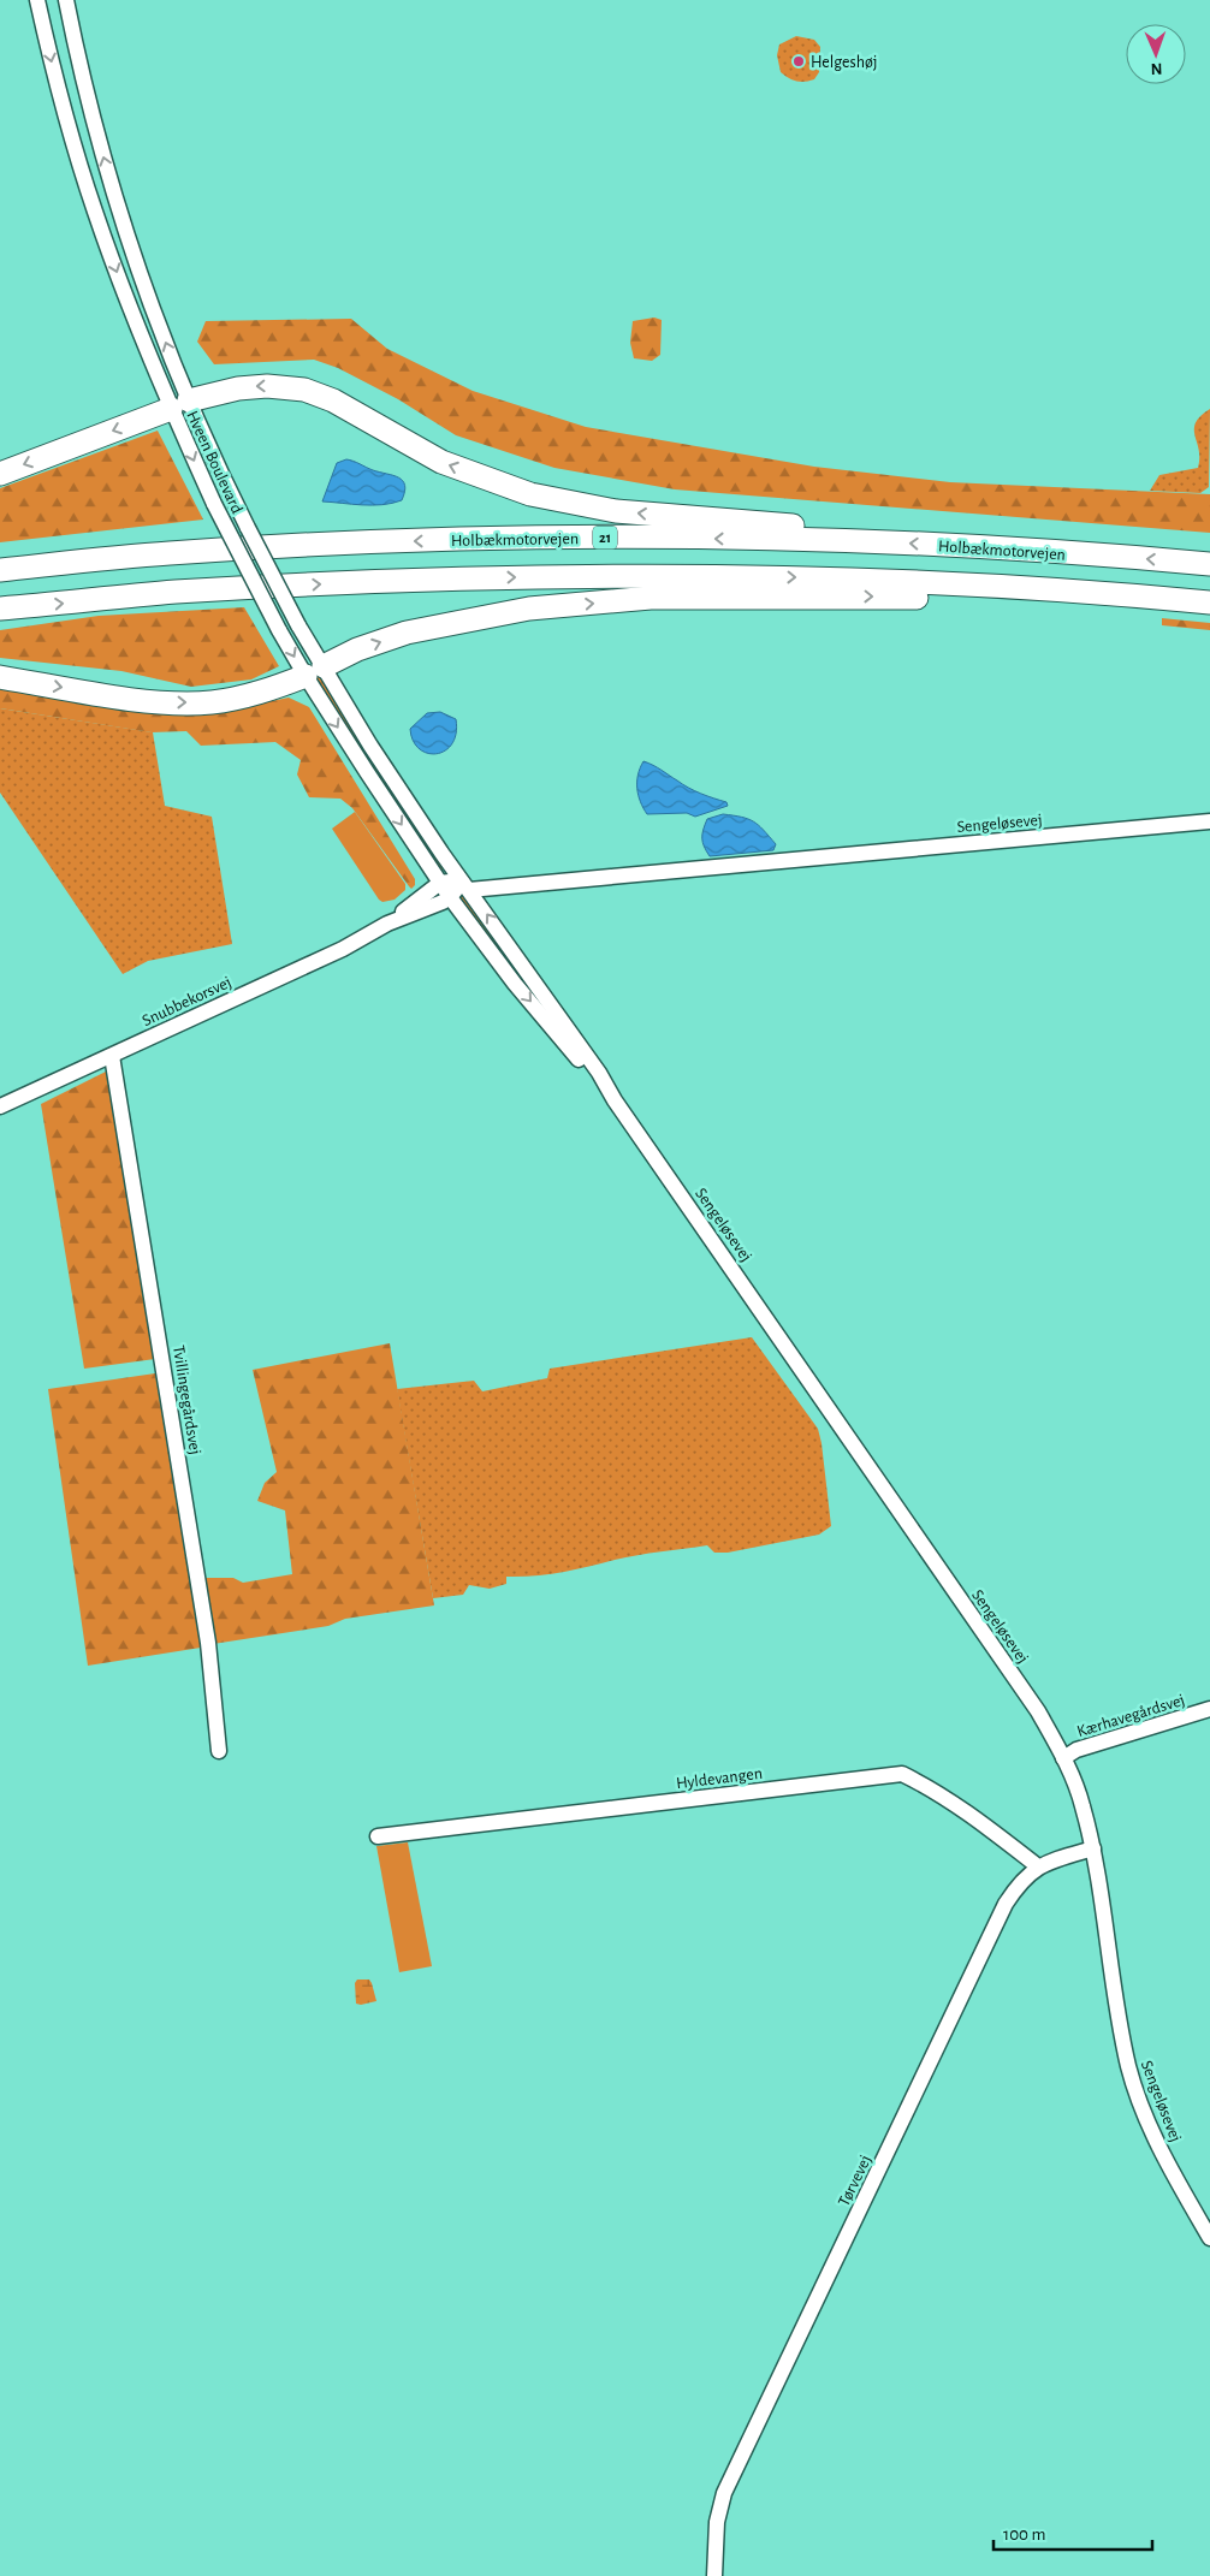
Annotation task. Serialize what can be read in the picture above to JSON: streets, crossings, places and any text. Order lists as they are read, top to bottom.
{
  "streets": {
    "highway": ["21", "Holbækmotorvejen"],
    "street": [
      "Hveen Boulevard",
      "Sengeløsevej",
      "Snubbekorsvej",
      "Tvillingegårdsvej",
      "Kærhavegårdsvej",
      "Hyldevangen",
      "Tørvevej"
    ]
  },
  "crossings": [
    ["Hveen Boulevard", "Sengeløsevej"],
    ["Hveen Boulevard", "Snubbekorsvej"],
    ["Sengeløsevej", "Snubbekorsvej"],
    ["Sengeløsevej", "Kærhavegårdsvej"],
    ["Sengeløsevej", "Tørvevej"],
    ["Snubbekorsvej", "Tvillingegårdsvej"],
    ["Hyldevangen", "Tørvevej"]
  ],
  "places": ["Helgeshøj"],
  "scale_bar": "100 m",
  "north": "bottom"
}
